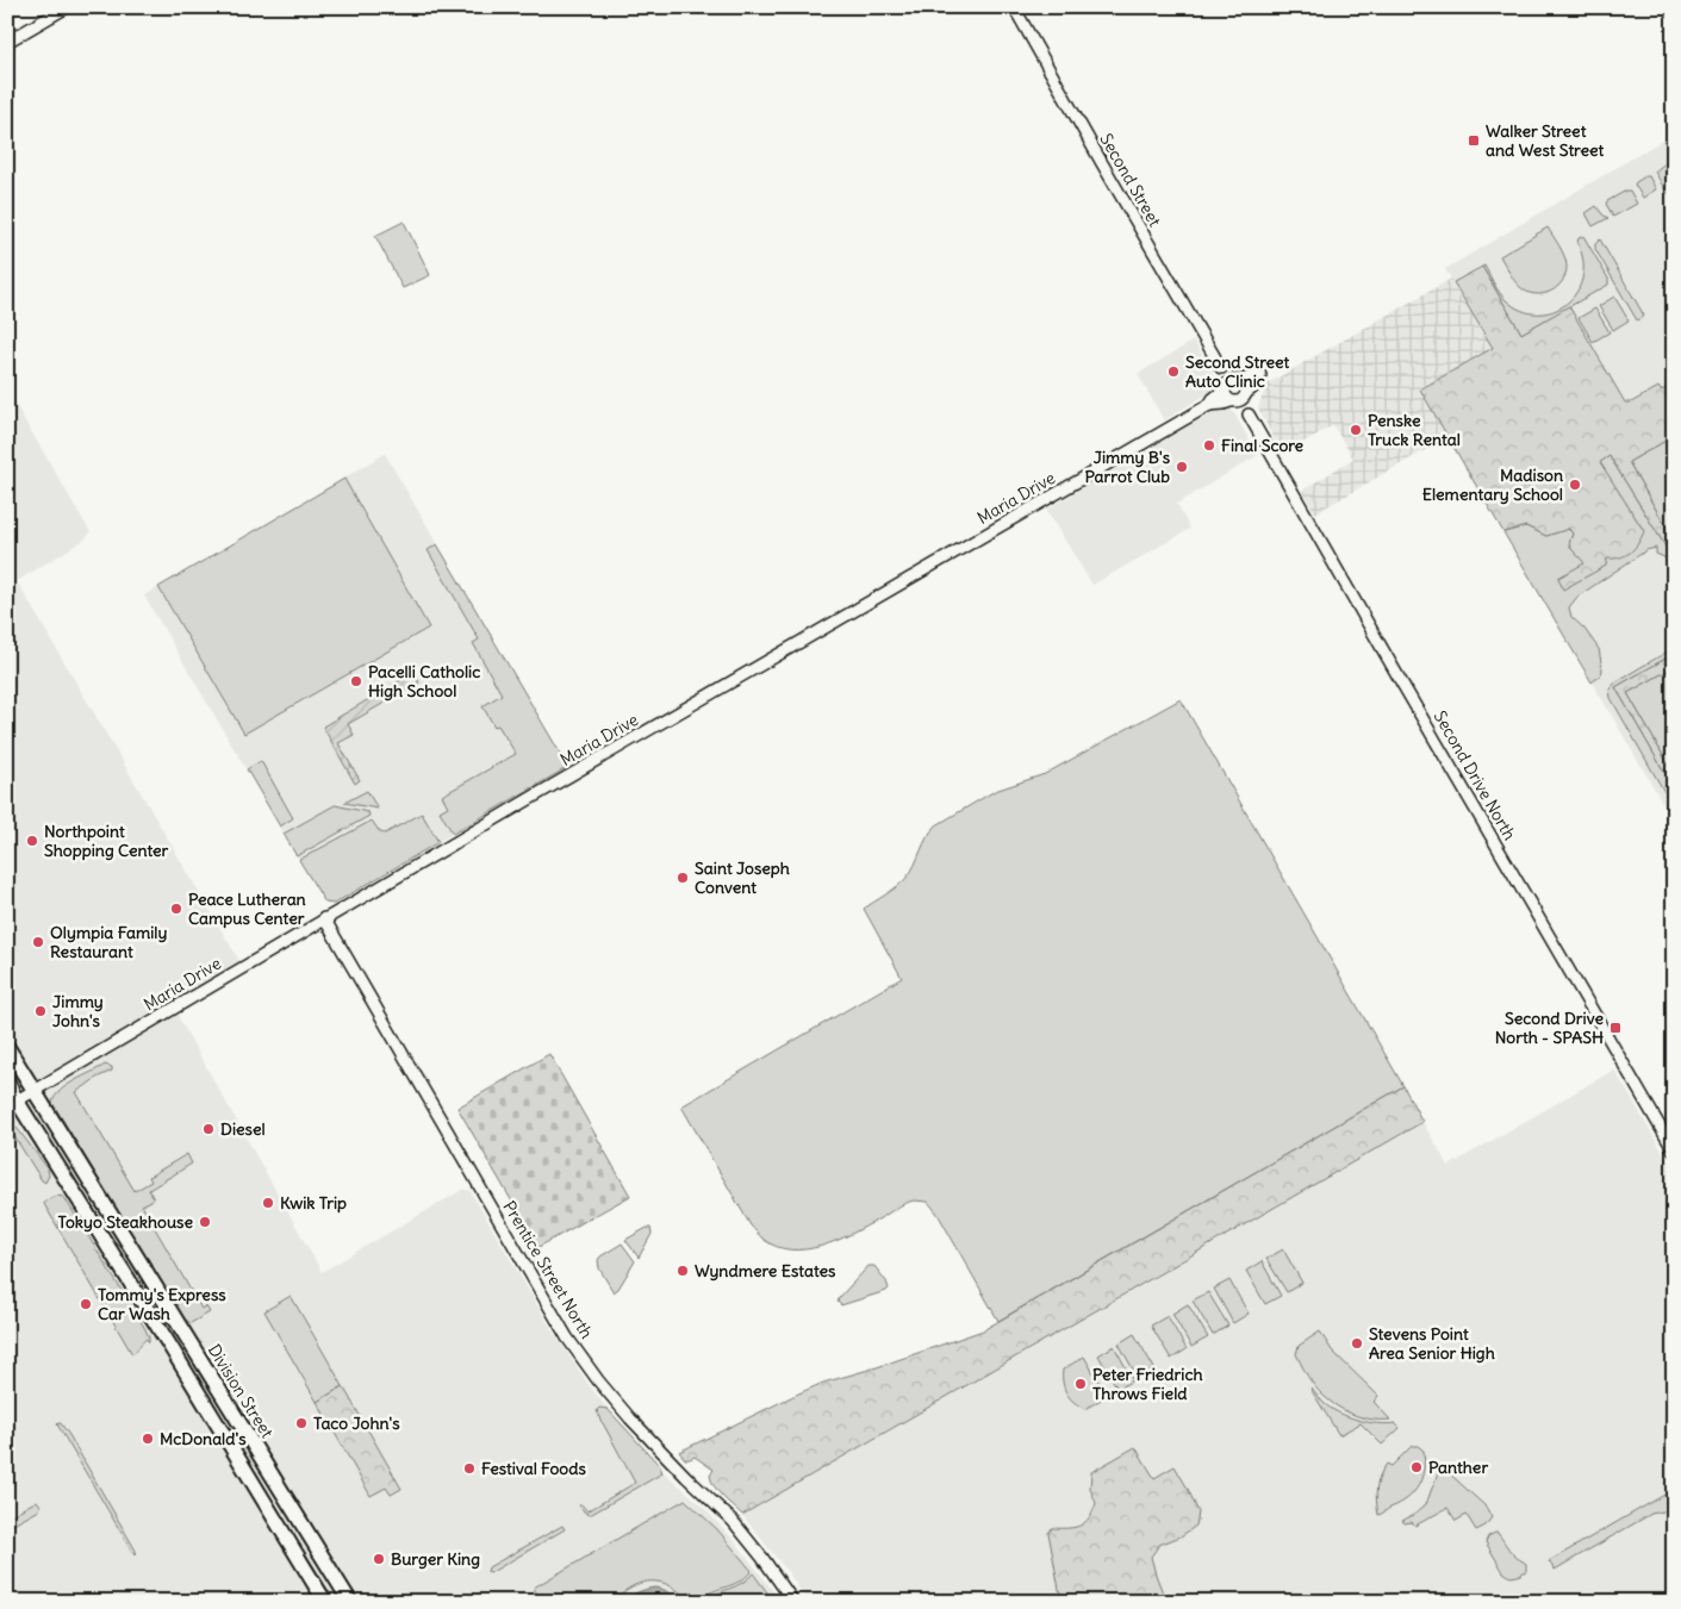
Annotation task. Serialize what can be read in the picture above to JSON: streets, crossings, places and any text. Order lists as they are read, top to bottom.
{
  "streets": {
    "main road": ["Division Street"],
    "street": [
      "Second Street",
      "Maria Drive",
      "Second Drive North",
      "Prentice Street North"
    ]
  },
  "crossings": [
    ["Maria Drive", "Prentice Street North"],
    ["Maria Drive", "Division Street"]
  ],
  "places": {
    "transit": ["Walker Street and West Street", "Second Drive North - SPASH"],
    "other": [
      "Second Street Auto Clinic",
      "Penske Truck Rental",
      "Final Score",
      "Jimmy B's Parrot Club",
      "Madison Elementary School",
      "Pacelli Catholic High School",
      "Northpoint Shopping Center",
      "Saint Joseph Convent",
      "Peace Lutheran Campus Center",
      "Olympia Family Restaurant",
      "Jimmy John's",
      "Diesel",
      "Kwik Trip",
      "Tokyo Steakhouse",
      "Wyndmere Estates",
      "Tommy's Express Car Wash",
      "Stevens Point Area Senior High",
      "Peter Friedrich Throws Field",
      "Taco John's",
      "McDonald's",
      "Panther",
      "Festival Foods",
      "Burger King"
    ]
  }
}
